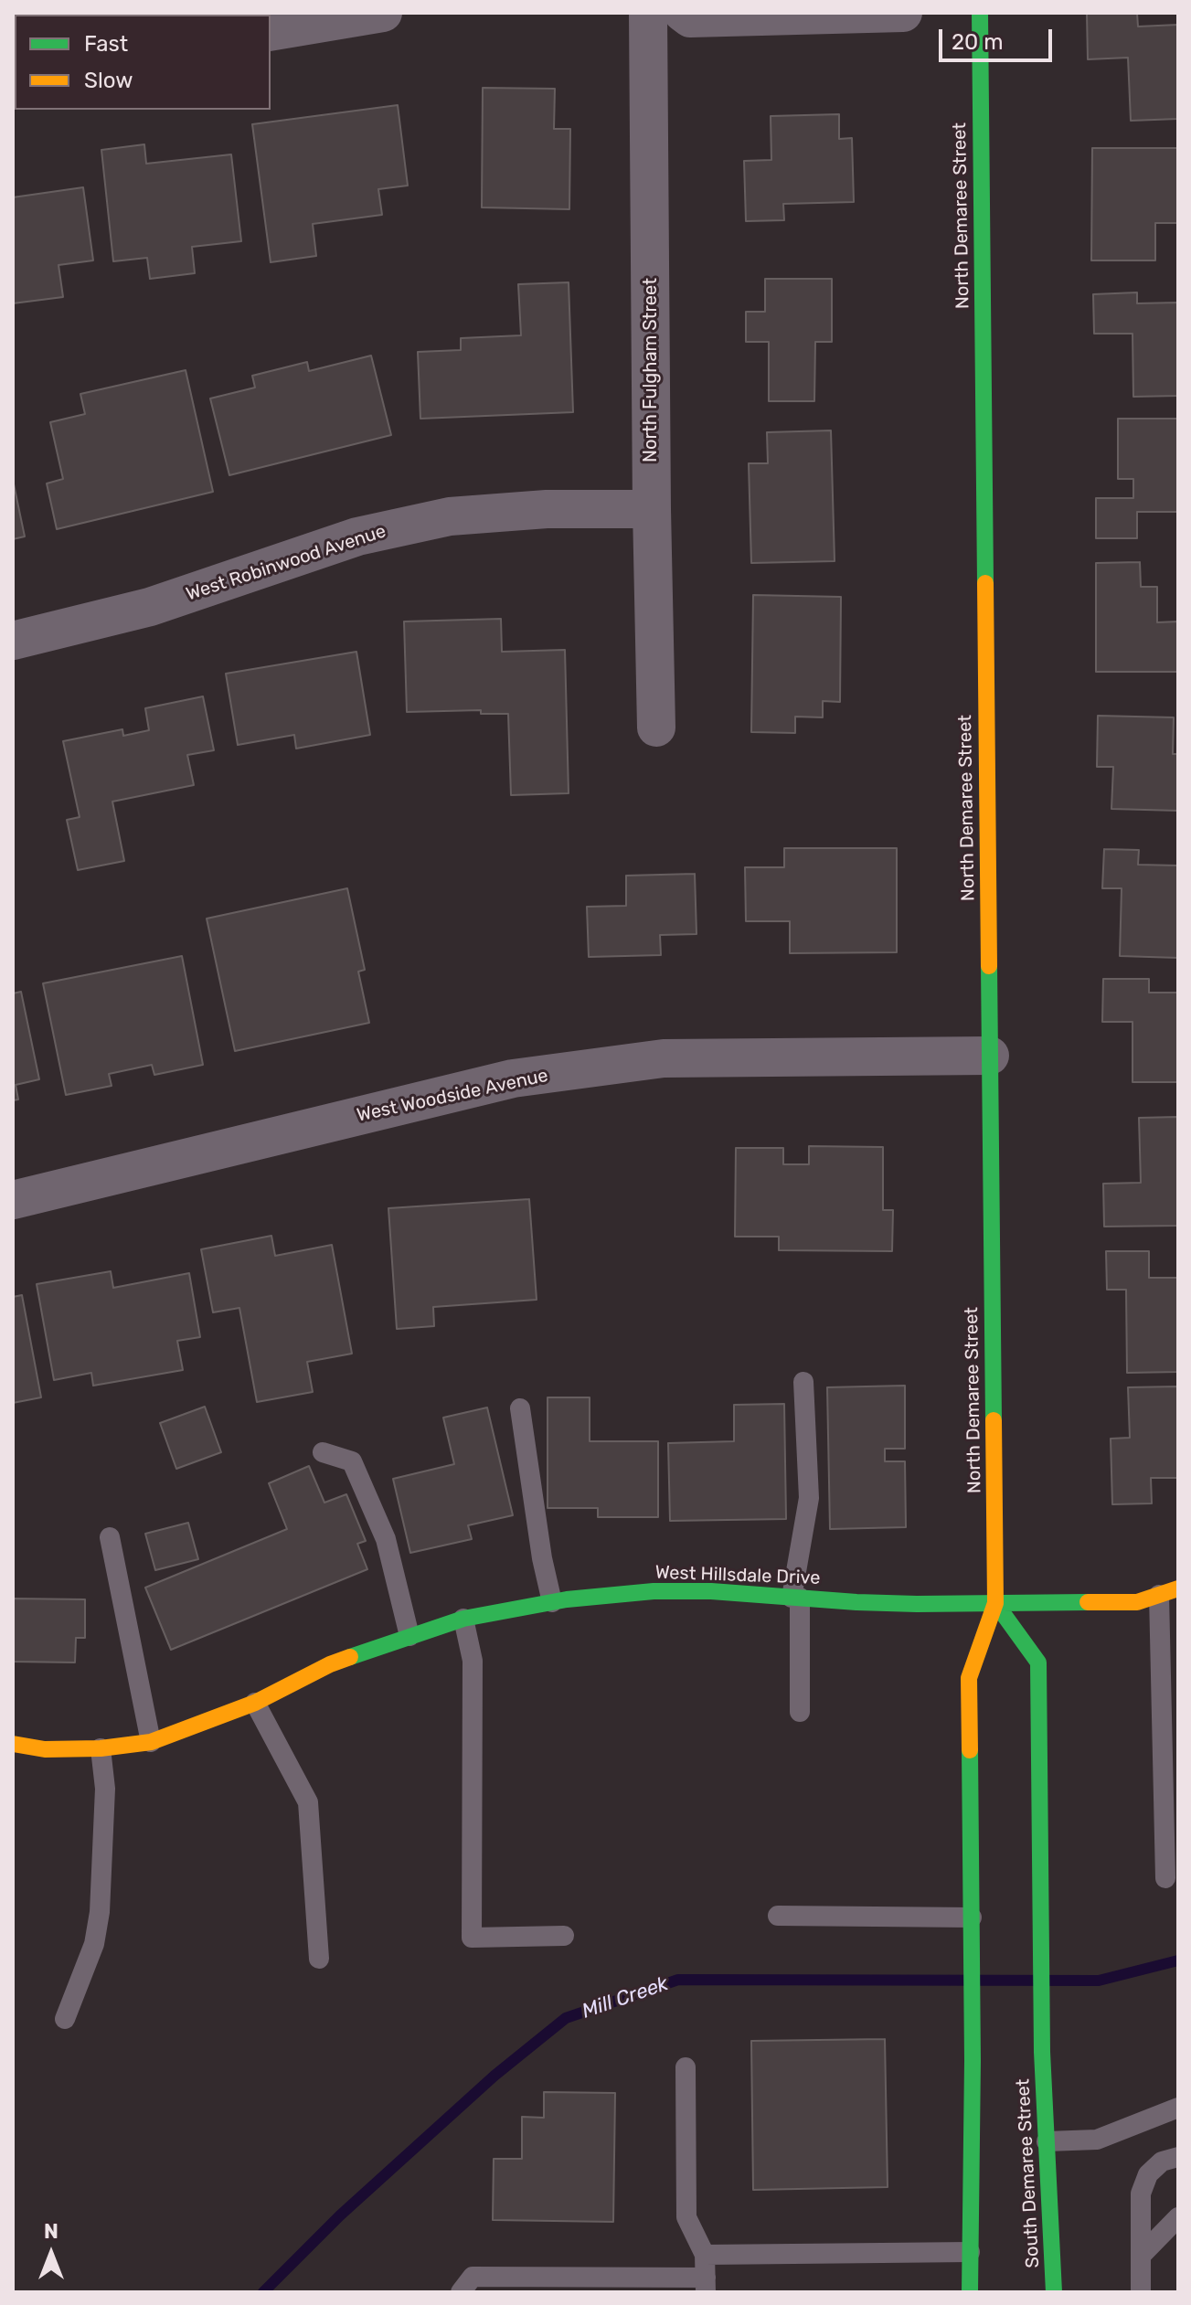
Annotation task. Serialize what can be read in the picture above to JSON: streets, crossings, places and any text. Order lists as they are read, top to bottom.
{
  "streets": {
    "main road": ["North Demaree Street", "West Hillsdale Drive", "South Demaree Street"],
    "street": ["North Fulgham Street", "West Robinwood Avenue", "West Woodside Avenue"]
  },
  "crossings": [
    ["North Demaree Street", "West Woodside Avenue"],
    ["North Demaree Street", "West Hillsdale Drive"],
    ["North Demaree Street", "South Demaree Street"],
    ["North Fulgham Street", "West Robinwood Avenue"],
    ["West Hillsdale Drive", "South Demaree Street"]
  ],
  "water": ["Mill Creek"],
  "legend": ["Fast", "Slow"],
  "scale_bar": "20 m",
  "north": "top"
}
